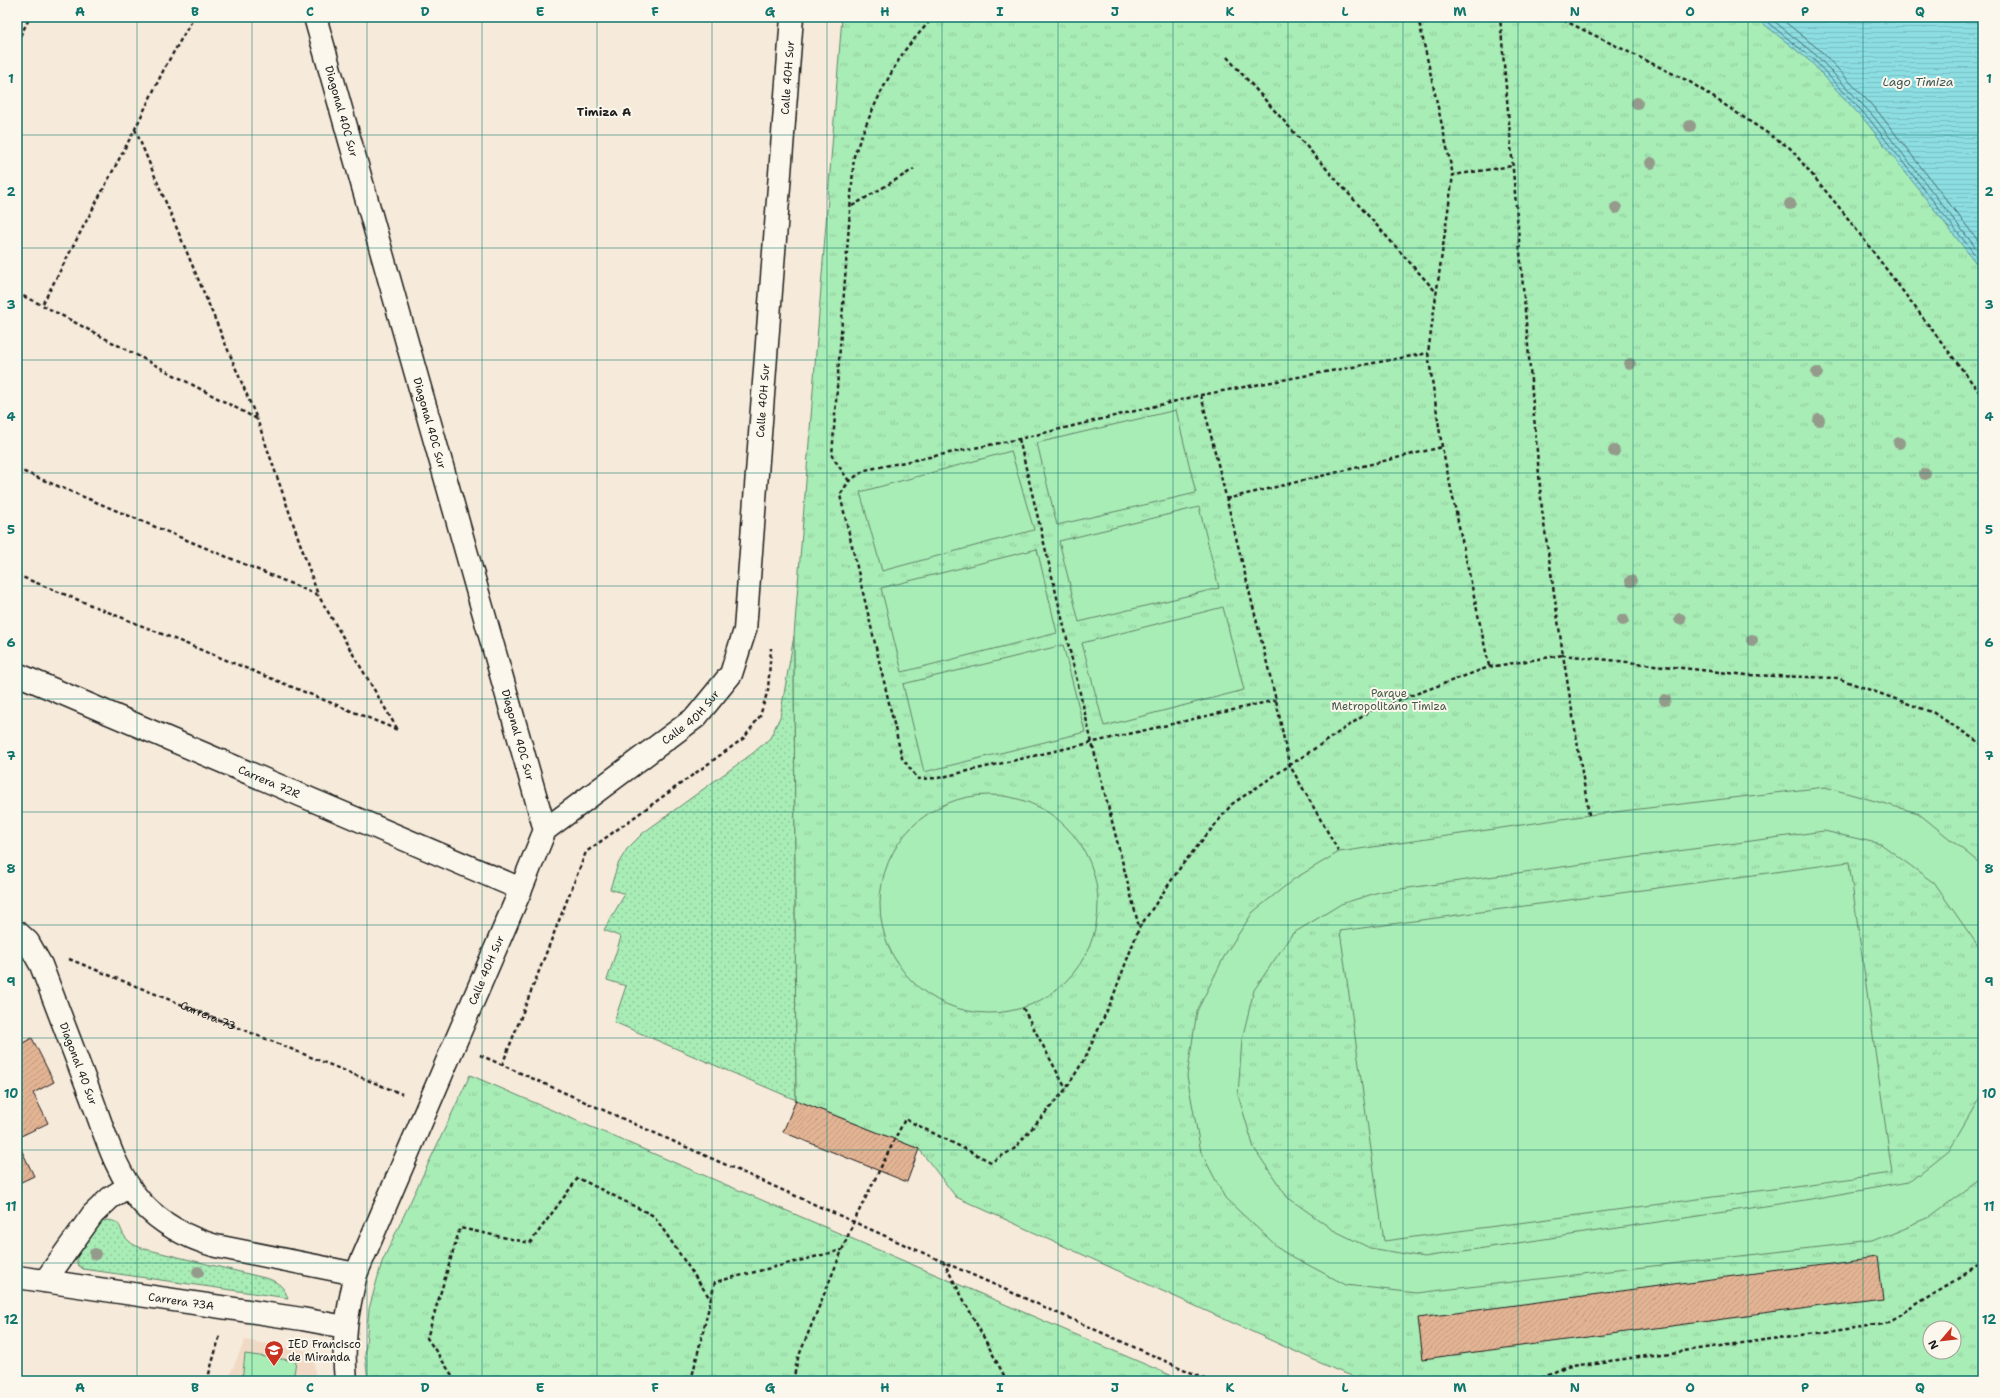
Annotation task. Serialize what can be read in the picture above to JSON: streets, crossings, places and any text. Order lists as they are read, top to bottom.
{
  "streets": {
    "street": [
      "Calle 40H Sur",
      "Diagonal 40C Sur",
      "Carrera 72R",
      "Diagonal 40 Sur",
      "Carrera 73A"
    ],
    "path": ["Carrera 73"]
  },
  "crossings": [
    ["Calle 40H Sur", "Diagonal 40C Sur"],
    ["Calle 40H Sur", "Carrera 72R"],
    ["Calle 40H Sur", "Carrera 73A"],
    ["Carrera 73", "Diagonal 40 Sur"]
  ],
  "districts": ["Timiza A"],
  "water": ["Lago Timiza"],
  "parks": ["Parque Metropolitano Timiza"],
  "places": {
    "school or university": ["IED Francisco de Miranda"]
  },
  "north": "bottom left",
  "grid": {
    "columns": [
      "A",
      "B",
      "C",
      "D",
      "E",
      "F",
      "G",
      "H",
      "I",
      "J",
      "K",
      "L",
      "M",
      "N",
      "O",
      "P",
      "Q"
    ],
    "rows": [
      "1",
      "2",
      "3",
      "4",
      "5",
      "6",
      "7",
      "8",
      "9",
      "10",
      "11",
      "12"
    ]
  }
}
